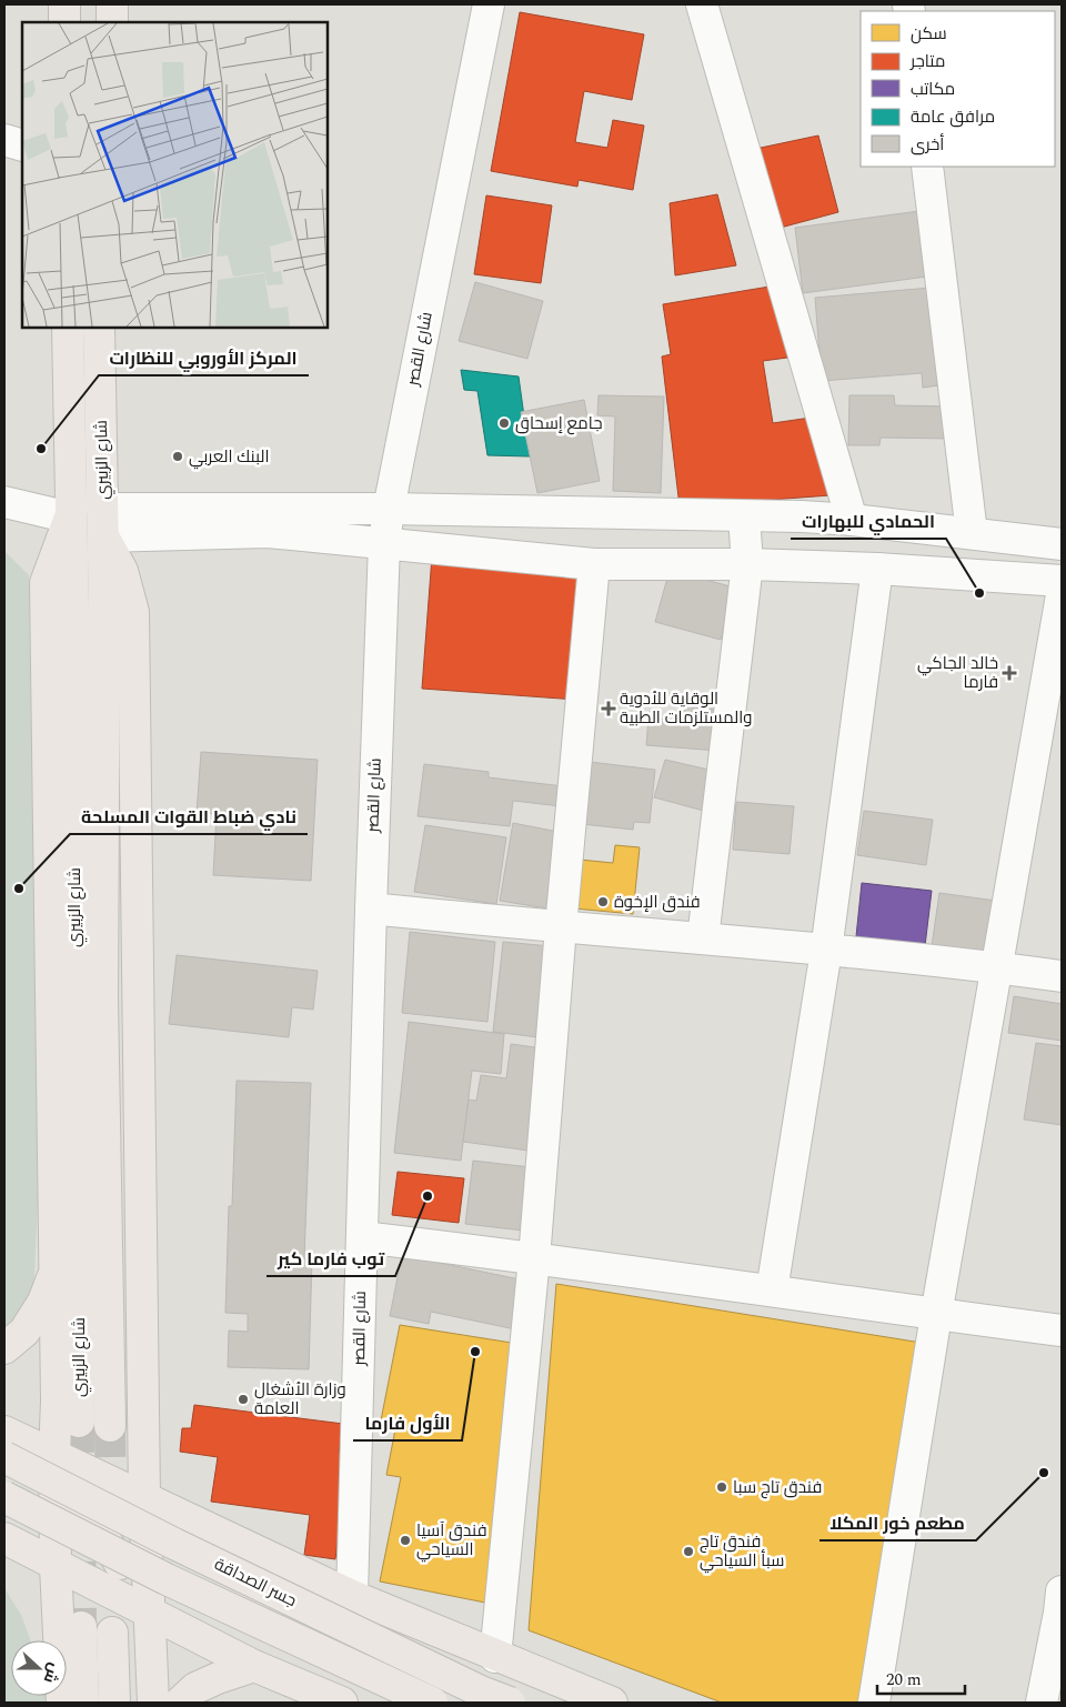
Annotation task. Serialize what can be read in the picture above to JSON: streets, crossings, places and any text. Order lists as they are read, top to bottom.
{
  "streets": {
    "main road": ["شارع الزبيري", "جسر الصداقة"],
    "street": ["شارع القصر"]
  },
  "places": {
    "other": [
      "جامع إسحاق",
      "المركز الأوروبي للنظارات",
      "البنك العربي",
      "الحمادي للبهارات",
      "نادي ضباط القوات المسلحة",
      "فندق الإخوة",
      "توب فارما كير",
      "الأول فارما",
      "وزارة الأشغال العامة",
      "مطعم خور المكلا",
      "فندق تاج سبا",
      "فندق آسيا السياحي",
      "فندق تاج سبأ السياحي"
    ],
    "health": ["خالد الجاكي فارما", "الوقاية للأدوية والمستلزمات الطبية"]
  },
  "legend": [
    "سكن",
    "متاجر",
    "مكاتب",
    "مرافق عامة",
    "أخرى"
  ],
  "scale_bar": "20 m",
  "north": "right"
}
